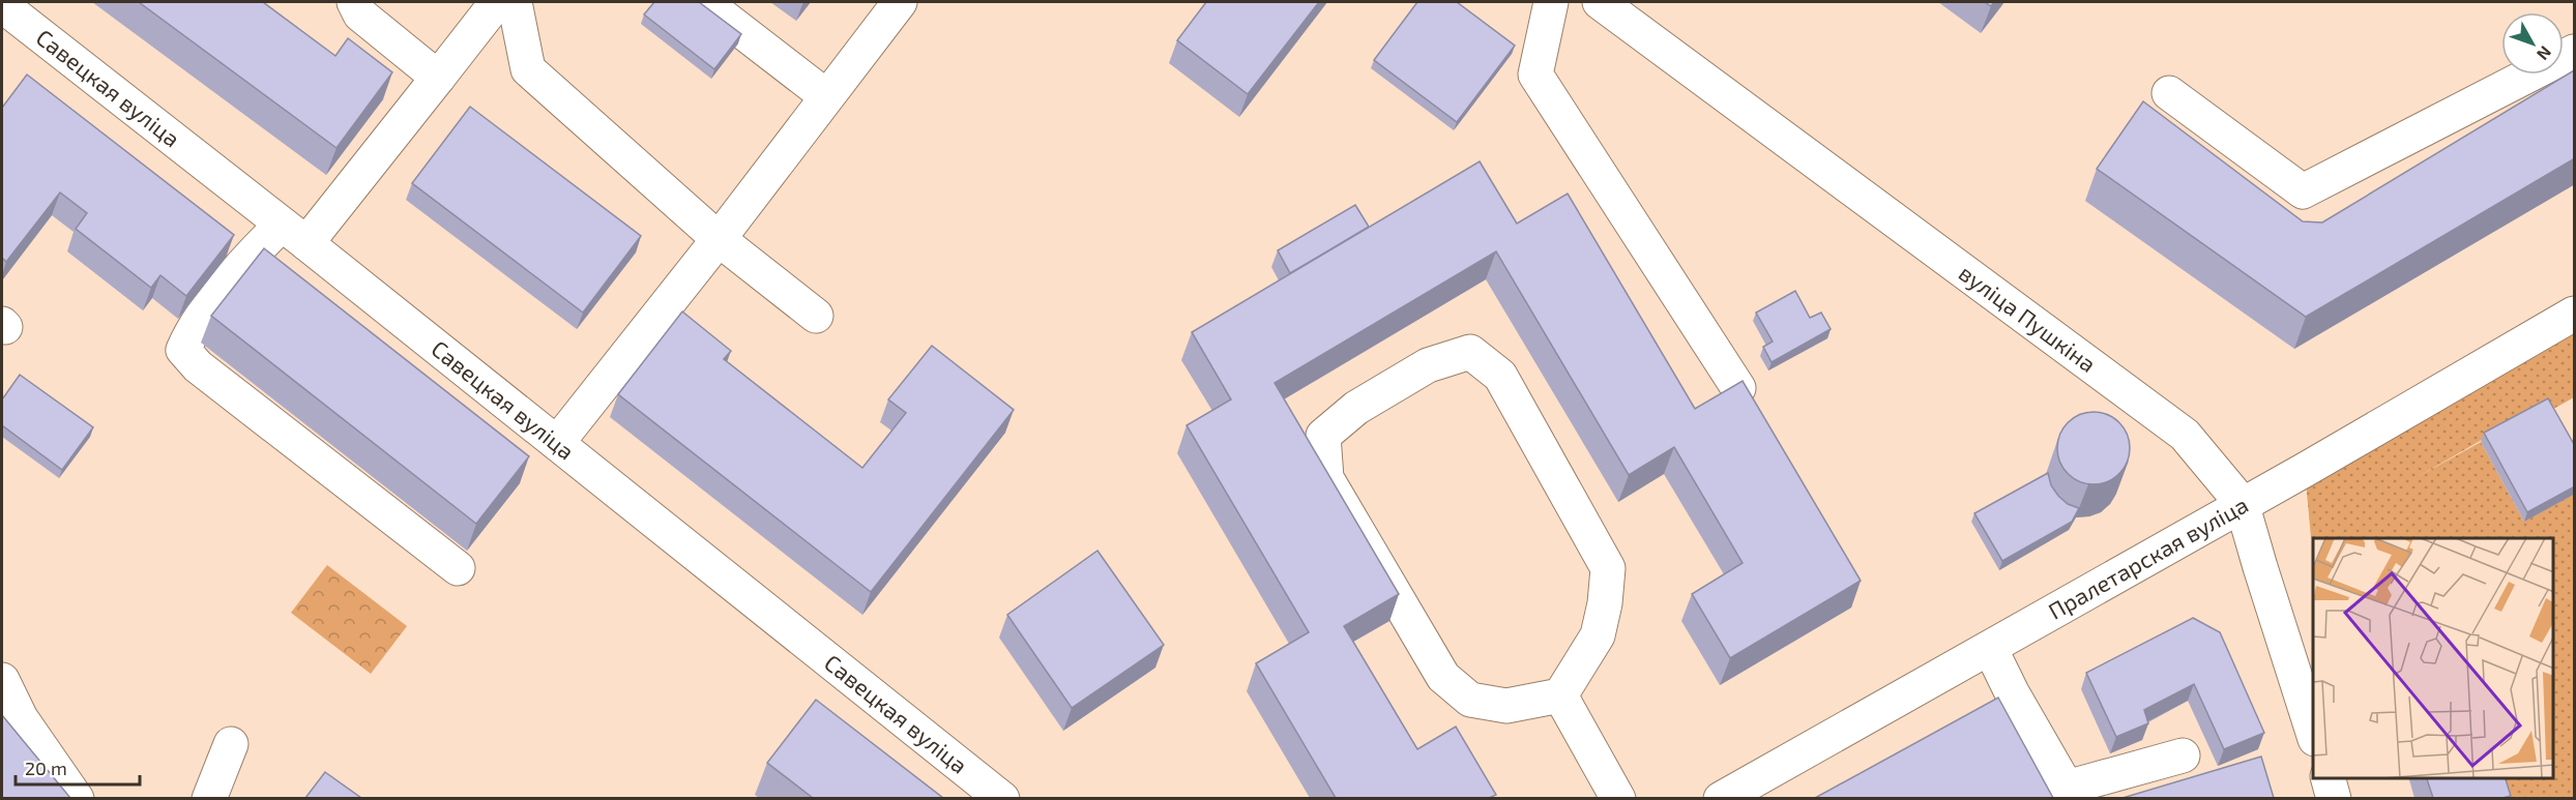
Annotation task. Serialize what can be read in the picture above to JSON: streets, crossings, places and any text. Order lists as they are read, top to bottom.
{
  "streets": {
    "street": ["Савецкая вуліца", "вуліца Пушкіна", "Пралетарская вуліца"]
  },
  "crossings": [
    ["вуліца Пушкіна", "Пралетарская вуліца"]
  ],
  "scale_bar": "20 m",
  "north": "bottom right"
}
